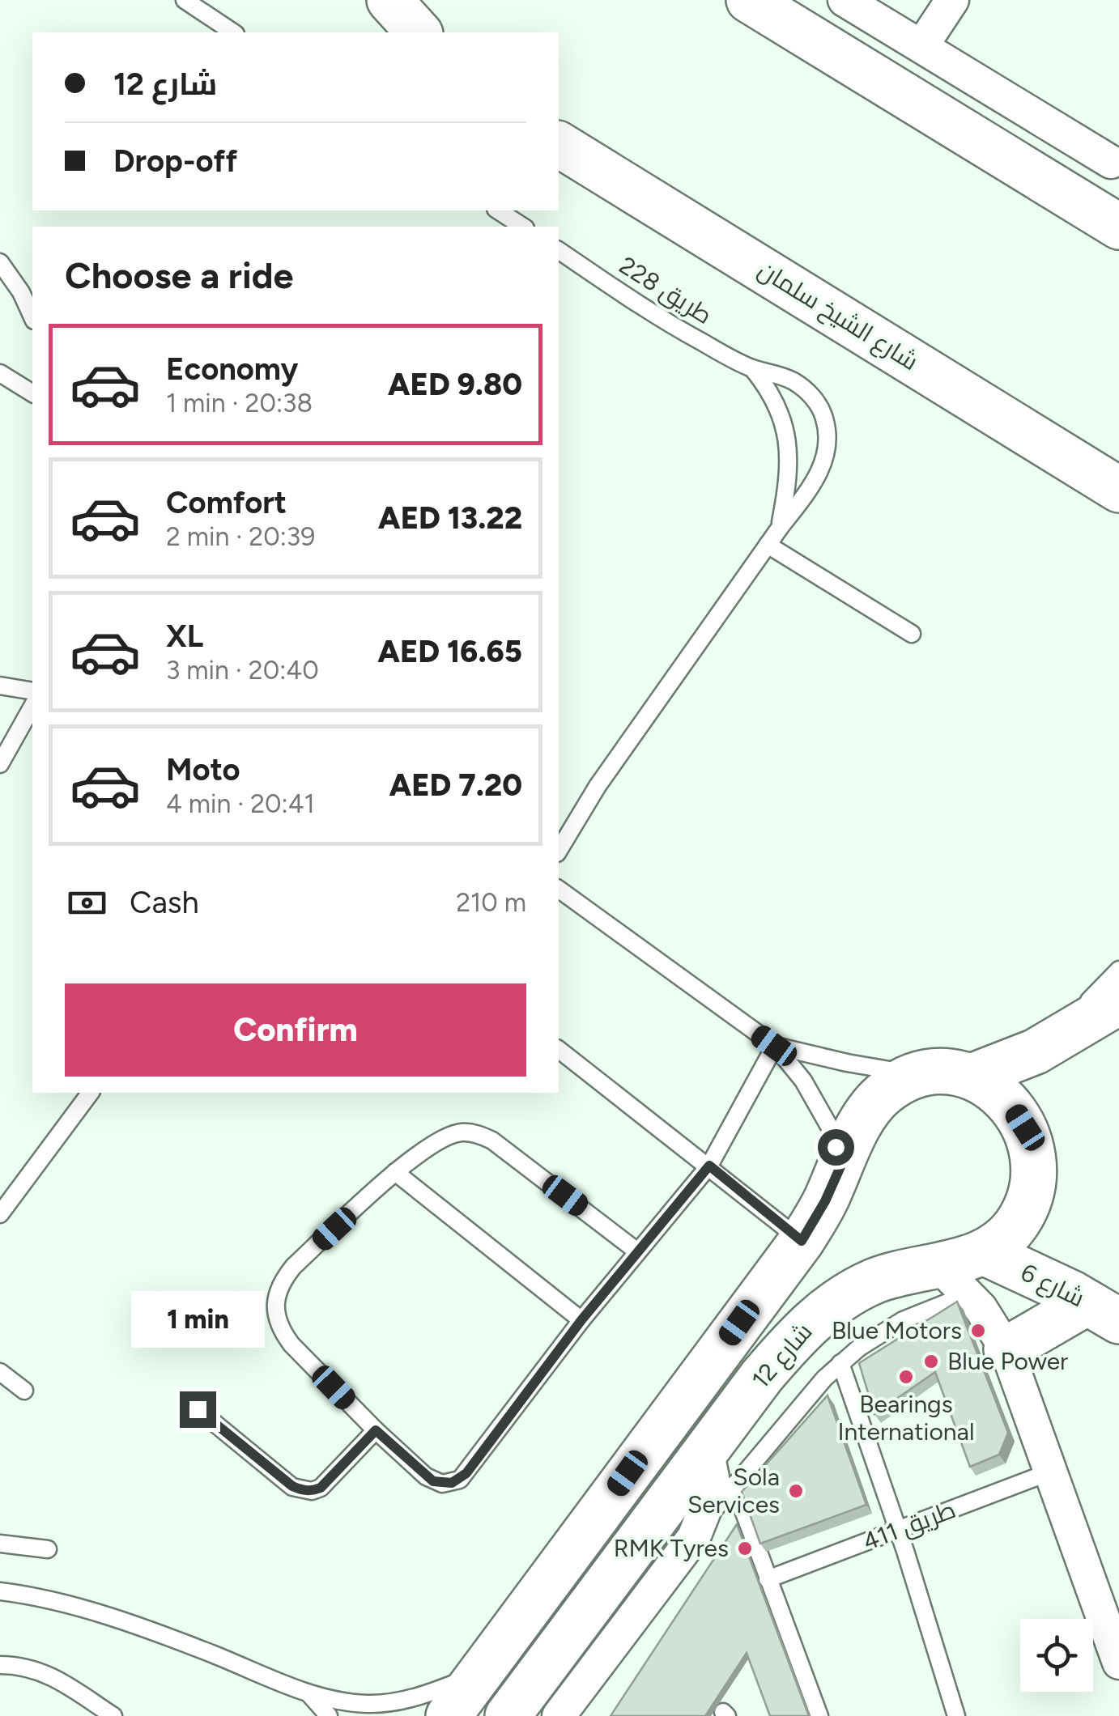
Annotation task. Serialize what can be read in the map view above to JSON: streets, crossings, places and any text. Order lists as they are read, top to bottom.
{
  "streets": {
    "street": ["شارع الشيخ سلمان", "شارع 6", "شارع 12"],
    "lane": ["طريق 228", "طريق 411"]
  },
  "crossings": [
    ["شارع 6", "شارع 12"]
  ],
  "places": [
    "Blue Motors",
    "Blue Power",
    "Bearings International",
    "Sola Services",
    "RMK Tyres"
  ],
  "page": {
    "banner": ["شارع 12", "Drop-off"],
    "heading": "Choose a ride",
    "list": [
      {
        "name": "Economy",
        "note": "1 min · 20:38",
        "value": "AED 9.80"
      },
      {
        "name": "Comfort",
        "note": "2 min · 20:39",
        "value": "AED 13.22"
      },
      {
        "name": "XL",
        "note": "3 min · 20:40",
        "value": "AED 16.65"
      },
      {
        "name": "Moto",
        "note": "4 min · 20:41",
        "value": "AED 7.20"
      }
    ],
    "pay": ["Cash", "210 m"],
    "buttons": "Confirm",
    "bubble": "1 min"
  }
}
